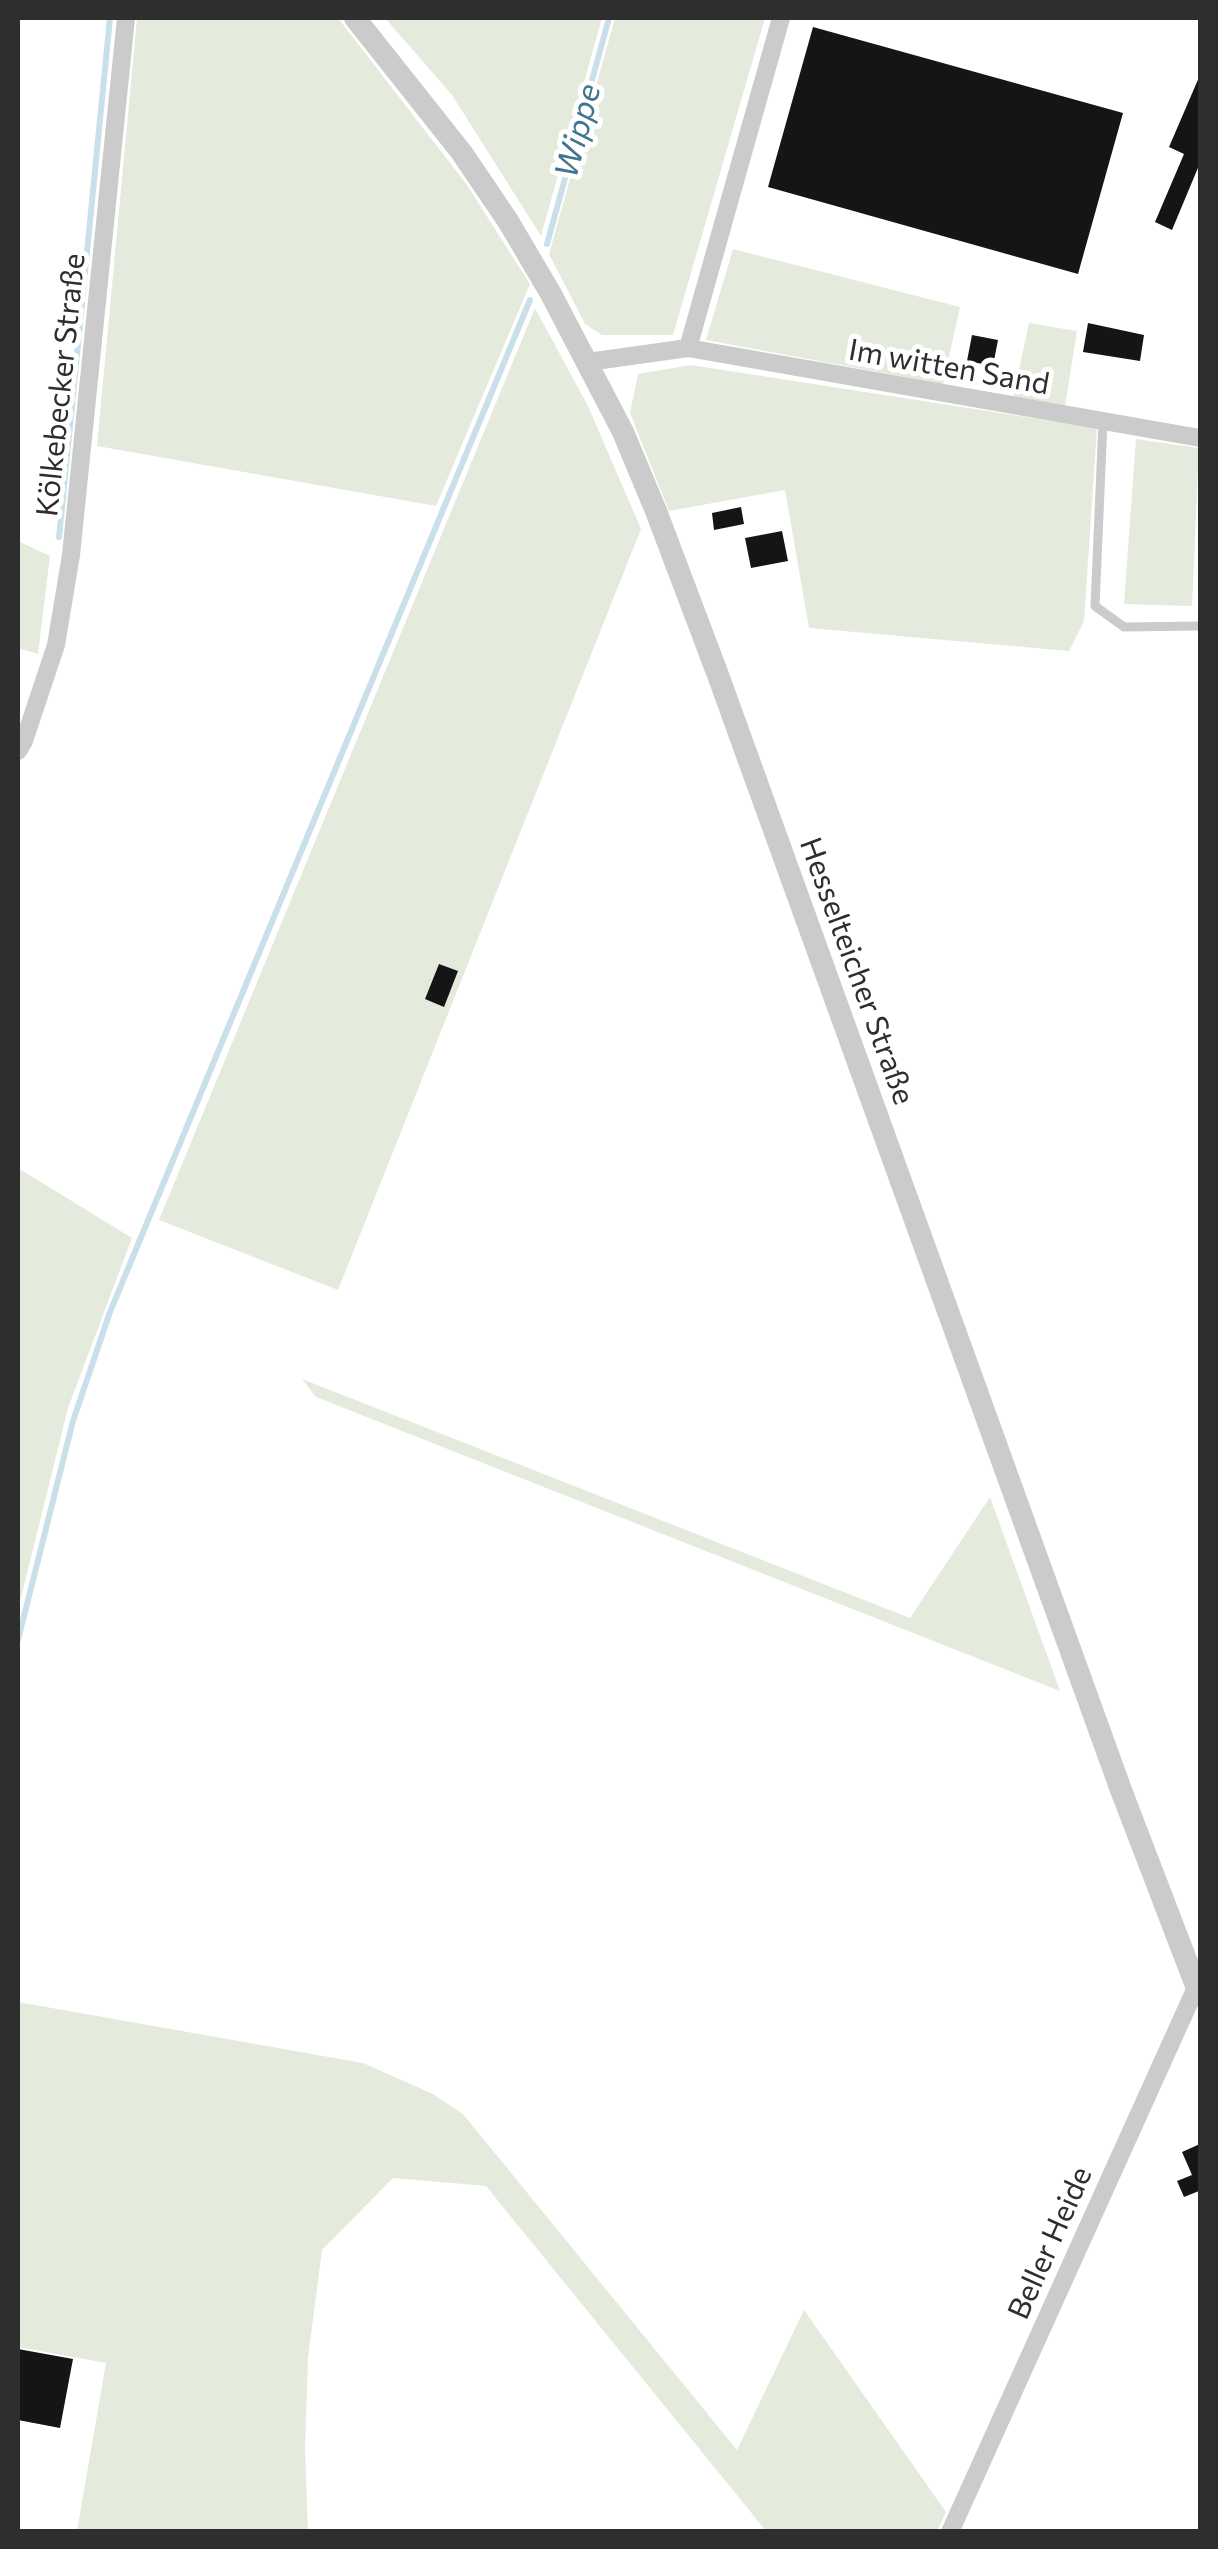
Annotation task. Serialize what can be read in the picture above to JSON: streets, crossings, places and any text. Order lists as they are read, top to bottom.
{
  "streets": {
    "street": [
      "Im witten Sand",
      "Kölkebecker Straße",
      "Hesselteicher Straße",
      "Beller Heide"
    ]
  },
  "crossings": [
    ["Im witten Sand", "Hesselteicher Straße"],
    ["Hesselteicher Straße", "Beller Heide"]
  ],
  "water": ["Wippe"]
}
